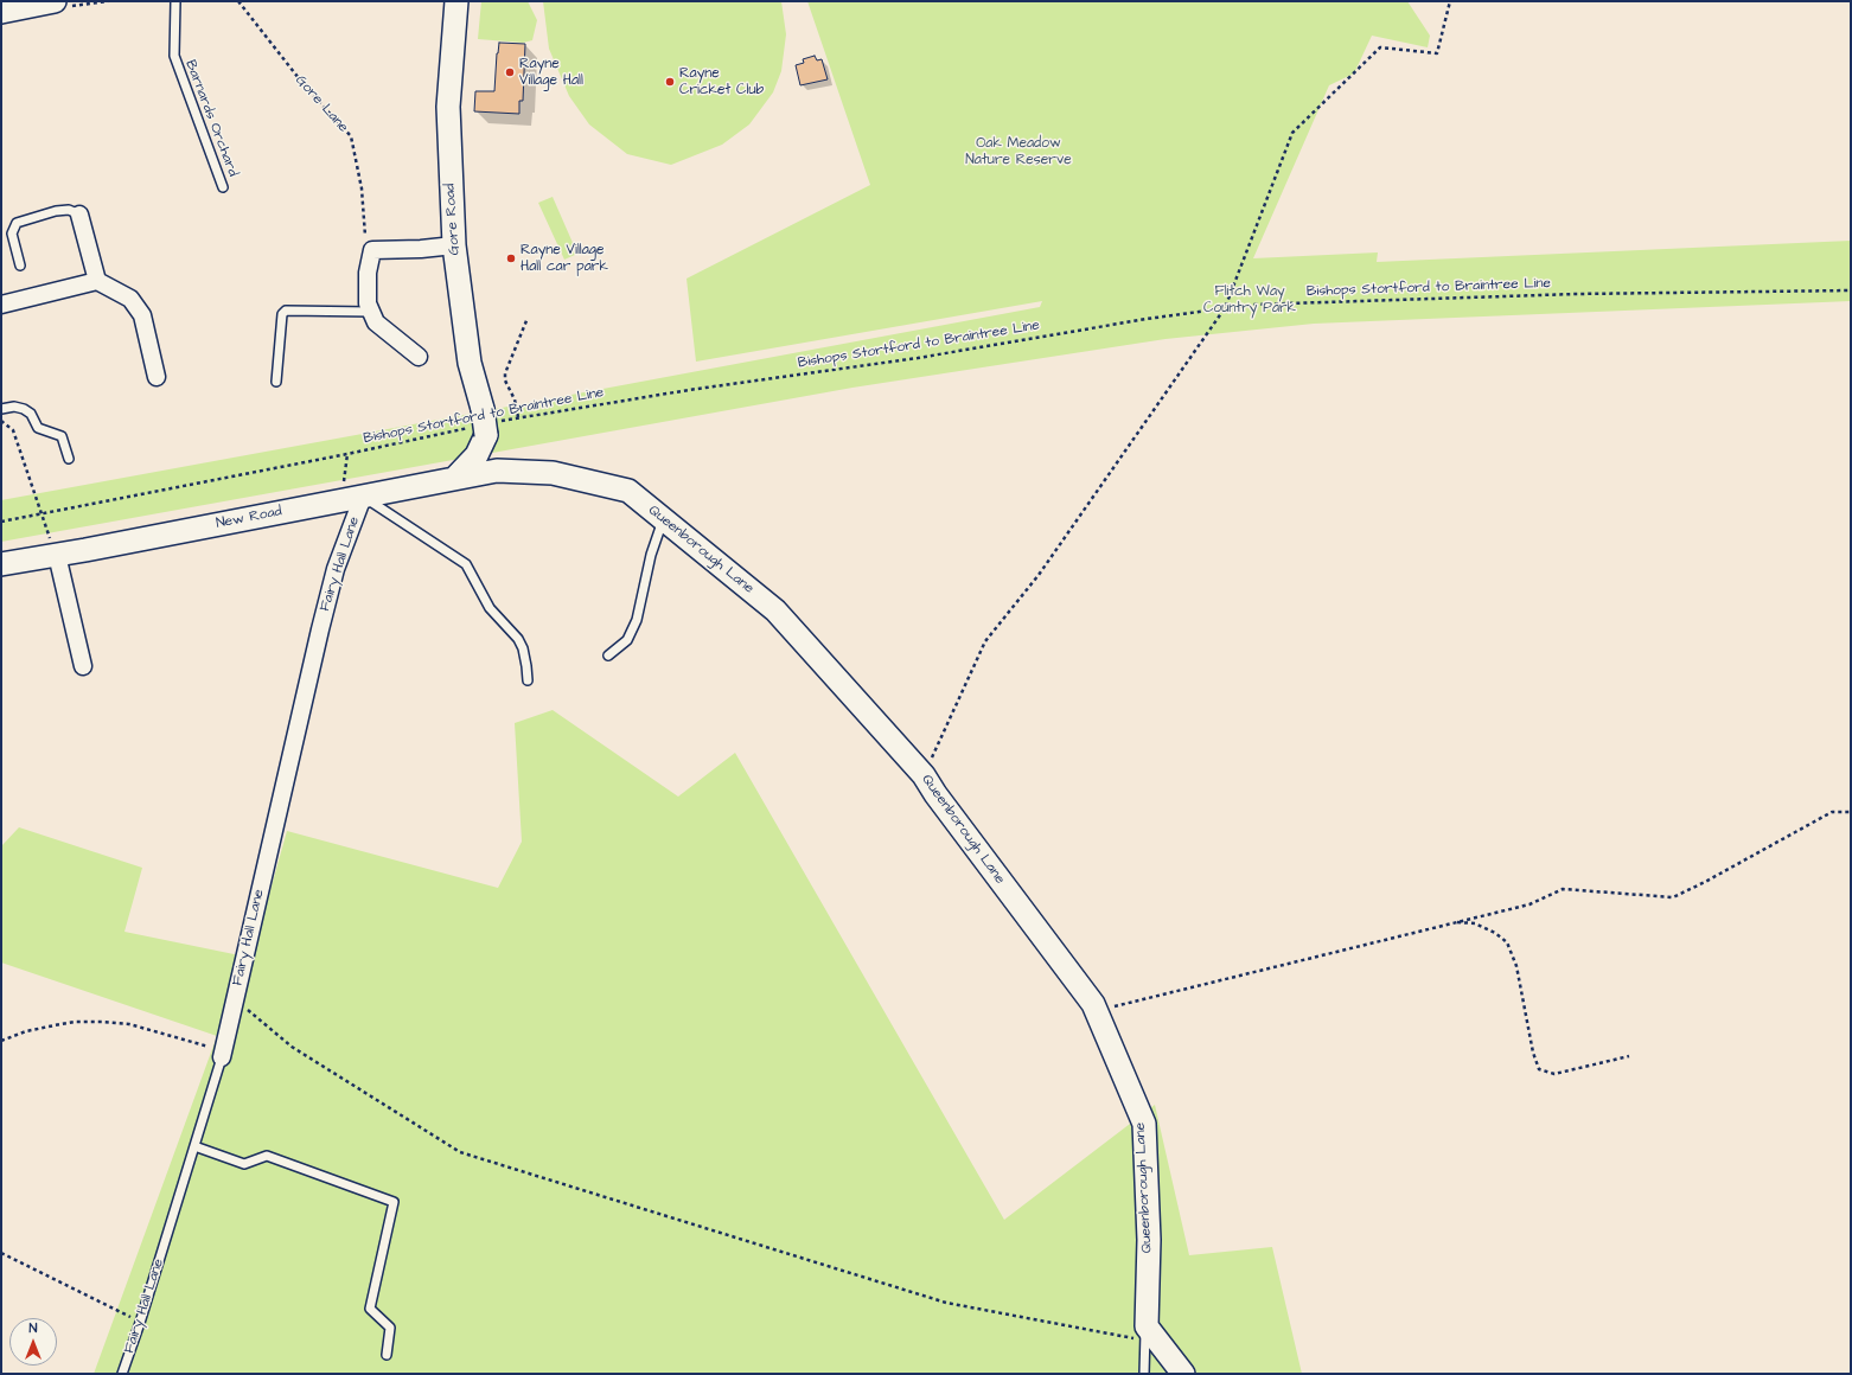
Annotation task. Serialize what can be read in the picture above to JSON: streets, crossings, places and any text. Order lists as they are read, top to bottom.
{
  "streets": {
    "street": [
      "Gore Road",
      "New Road",
      "Queenborough Lane",
      "Fairy Hall Lane"
    ],
    "lane": ["Barnards Orchard"],
    "path": ["Gore Lane", "Bishops Stortford to Braintree Line"]
  },
  "crossings": [
    ["Gore Road", "Bishops Stortford to Braintree Line"],
    ["Gore Road", "New Road"],
    ["Gore Road", "Queenborough Lane"],
    ["New Road", "Queenborough Lane"],
    ["New Road", "Fairy Hall Lane"]
  ],
  "parks": ["Oak Meadow Nature Reserve", "Flitch Way Country Park"],
  "places": ["Rayne Village Hall", "Rayne Cricket Club", "Rayne Village Hall car park"],
  "north": "top"
}
